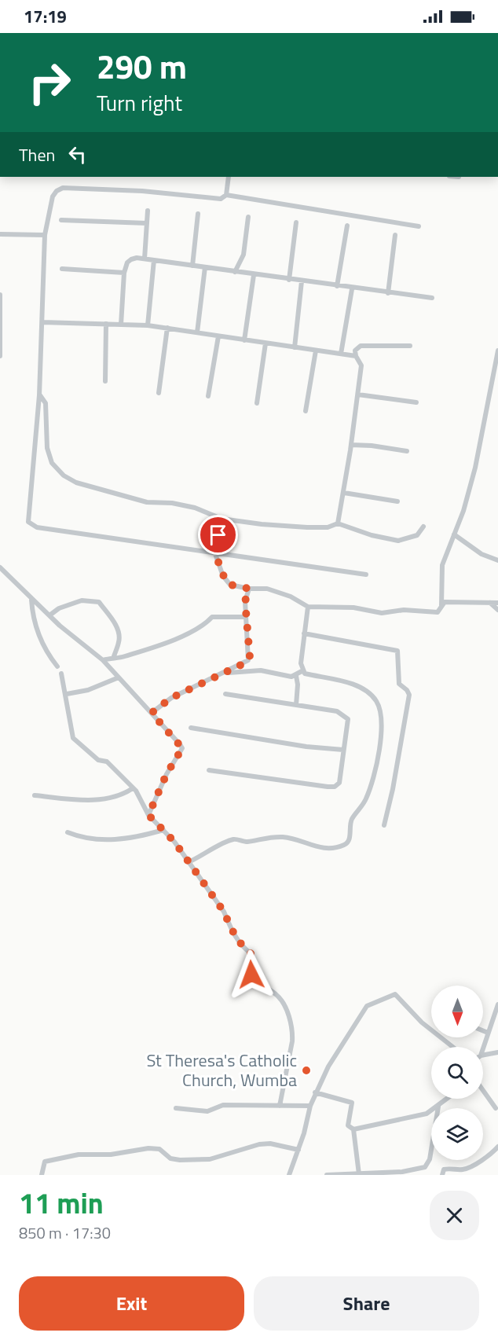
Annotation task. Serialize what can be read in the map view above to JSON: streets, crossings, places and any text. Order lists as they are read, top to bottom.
{
  "places": ["St Theresa's Catholic Church, Wumba"],
  "north": "bottom",
  "page": {
    "status": "17:19",
    "turn": ["290 m", "Turn right"],
    "then": "Then",
    "heading": ["11 min", "850 m · 17:30"],
    "buttons": ["Exit", "Share"]
  }
}
